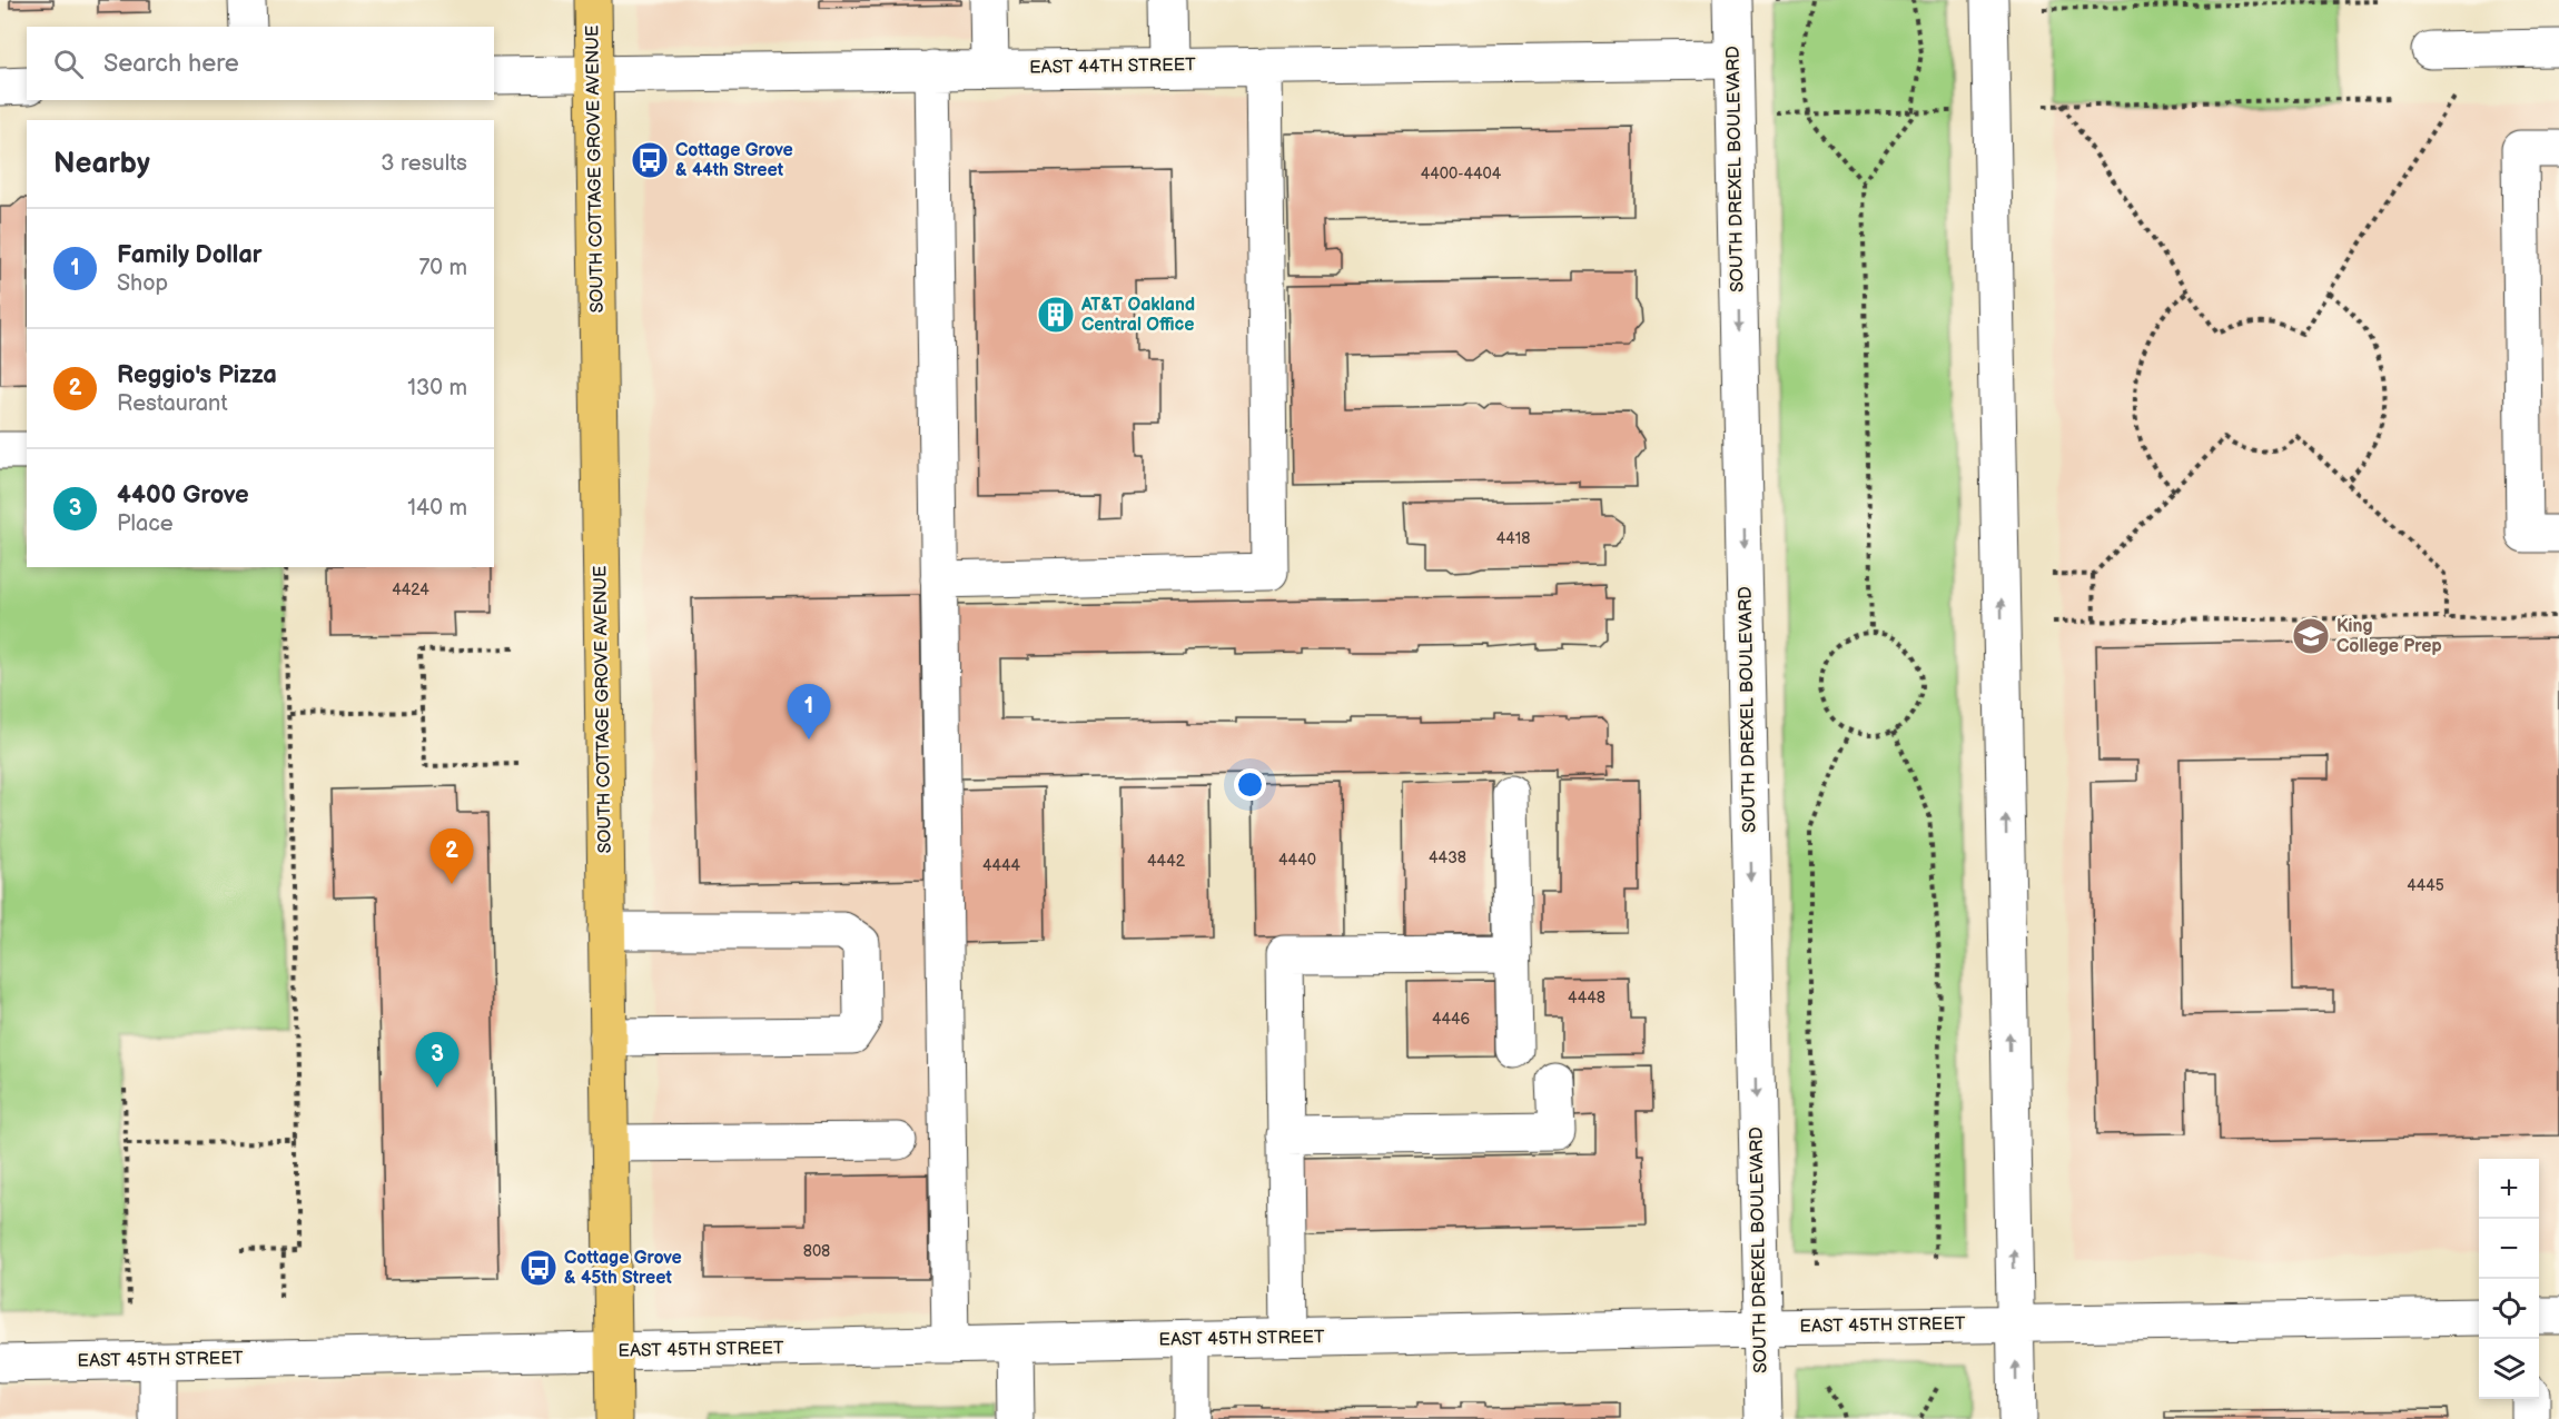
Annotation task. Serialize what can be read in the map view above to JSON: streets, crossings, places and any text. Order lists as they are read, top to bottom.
{
  "streets": {
    "main road": ["SOUTH COTTAGE GROVE AVENUE"],
    "street": ["EAST 44TH STREET", "SOUTH DREXEL BOULEVARD", "EAST 45TH STREET"]
  },
  "crossings": [
    ["EAST 44TH STREET", "SOUTH COTTAGE GROVE AVENUE"],
    ["EAST 44TH STREET", "SOUTH DREXEL BOULEVARD"],
    ["SOUTH COTTAGE GROVE AVENUE", "EAST 45TH STREET"],
    ["SOUTH DREXEL BOULEVARD", "EAST 45TH STREET"]
  ],
  "places": {
    "bus stop": ["Cottage Grove & 44th Street", "Cottage Grove & 45th Street"],
    "building": ["AT&T Oakland Central Office"],
    "school or university": ["King College Prep"]
  },
  "house_numbers": [
    "4400-4404",
    "4418",
    "4424",
    "4438",
    "4440",
    "4442",
    "4444",
    "4445",
    "4448",
    "4446",
    "808"
  ],
  "page": {
    "search": "Search here",
    "heading": ["Nearby", "3 results"],
    "list": [
      {
        "mark": "1",
        "name": "Family Dollar",
        "note": "Shop",
        "value": "70 m"
      },
      {
        "mark": "2",
        "name": "Reggio's Pizza",
        "note": "Restaurant",
        "value": "130 m"
      },
      {
        "mark": "3",
        "name": "4400 Grove",
        "note": "Place",
        "value": "140 m"
      }
    ],
    "pins": ["1", "2", "3"],
    "map_buttons": ["+", "−"]
  }
}
